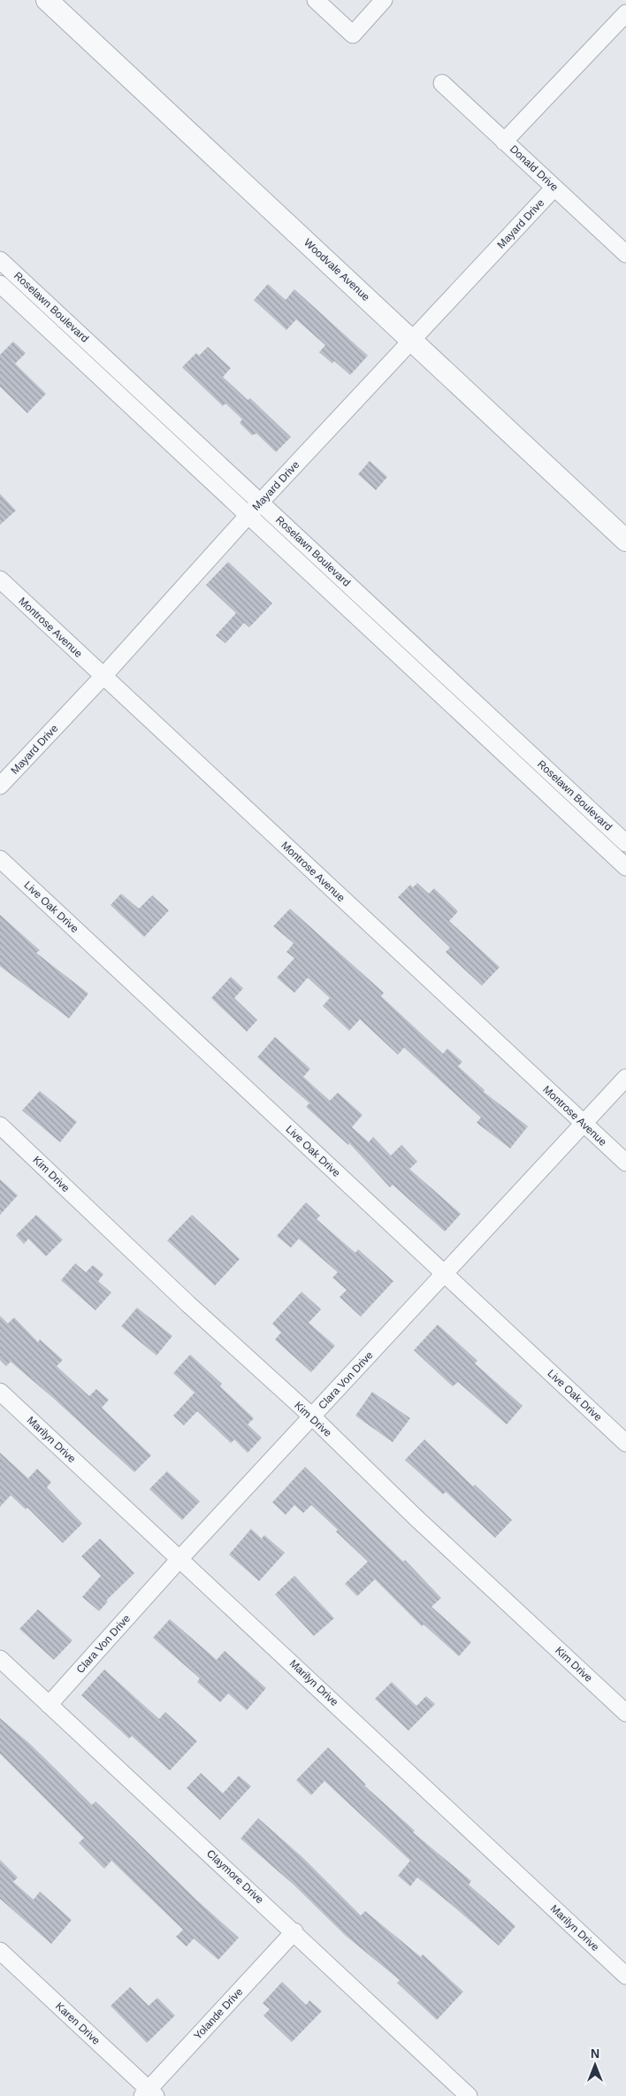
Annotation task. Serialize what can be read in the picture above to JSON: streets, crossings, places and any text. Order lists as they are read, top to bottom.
{
  "streets": {
    "street": [
      "Donald Drive",
      "Mayard Drive",
      "Woodvale Avenue",
      "Roselawn Boulevard",
      "Montrose Avenue",
      "Live Oak Drive",
      "Kim Drive",
      "Clara Von Drive",
      "Marilyn Drive",
      "Claymore Drive",
      "Yolande Drive",
      "Karen Drive"
    ]
  },
  "crossings": [
    ["Donald Drive", "Mayard Drive"],
    ["Mayard Drive", "Woodvale Avenue"],
    ["Mayard Drive", "Roselawn Boulevard"],
    ["Mayard Drive", "Montrose Avenue"],
    ["Montrose Avenue", "Clara Von Drive"],
    ["Live Oak Drive", "Clara Von Drive"],
    ["Kim Drive", "Clara Von Drive"],
    ["Clara Von Drive", "Marilyn Drive"],
    ["Clara Von Drive", "Claymore Drive"],
    ["Claymore Drive", "Yolande Drive"],
    ["Yolande Drive", "Karen Drive"]
  ],
  "north": "top"
}
